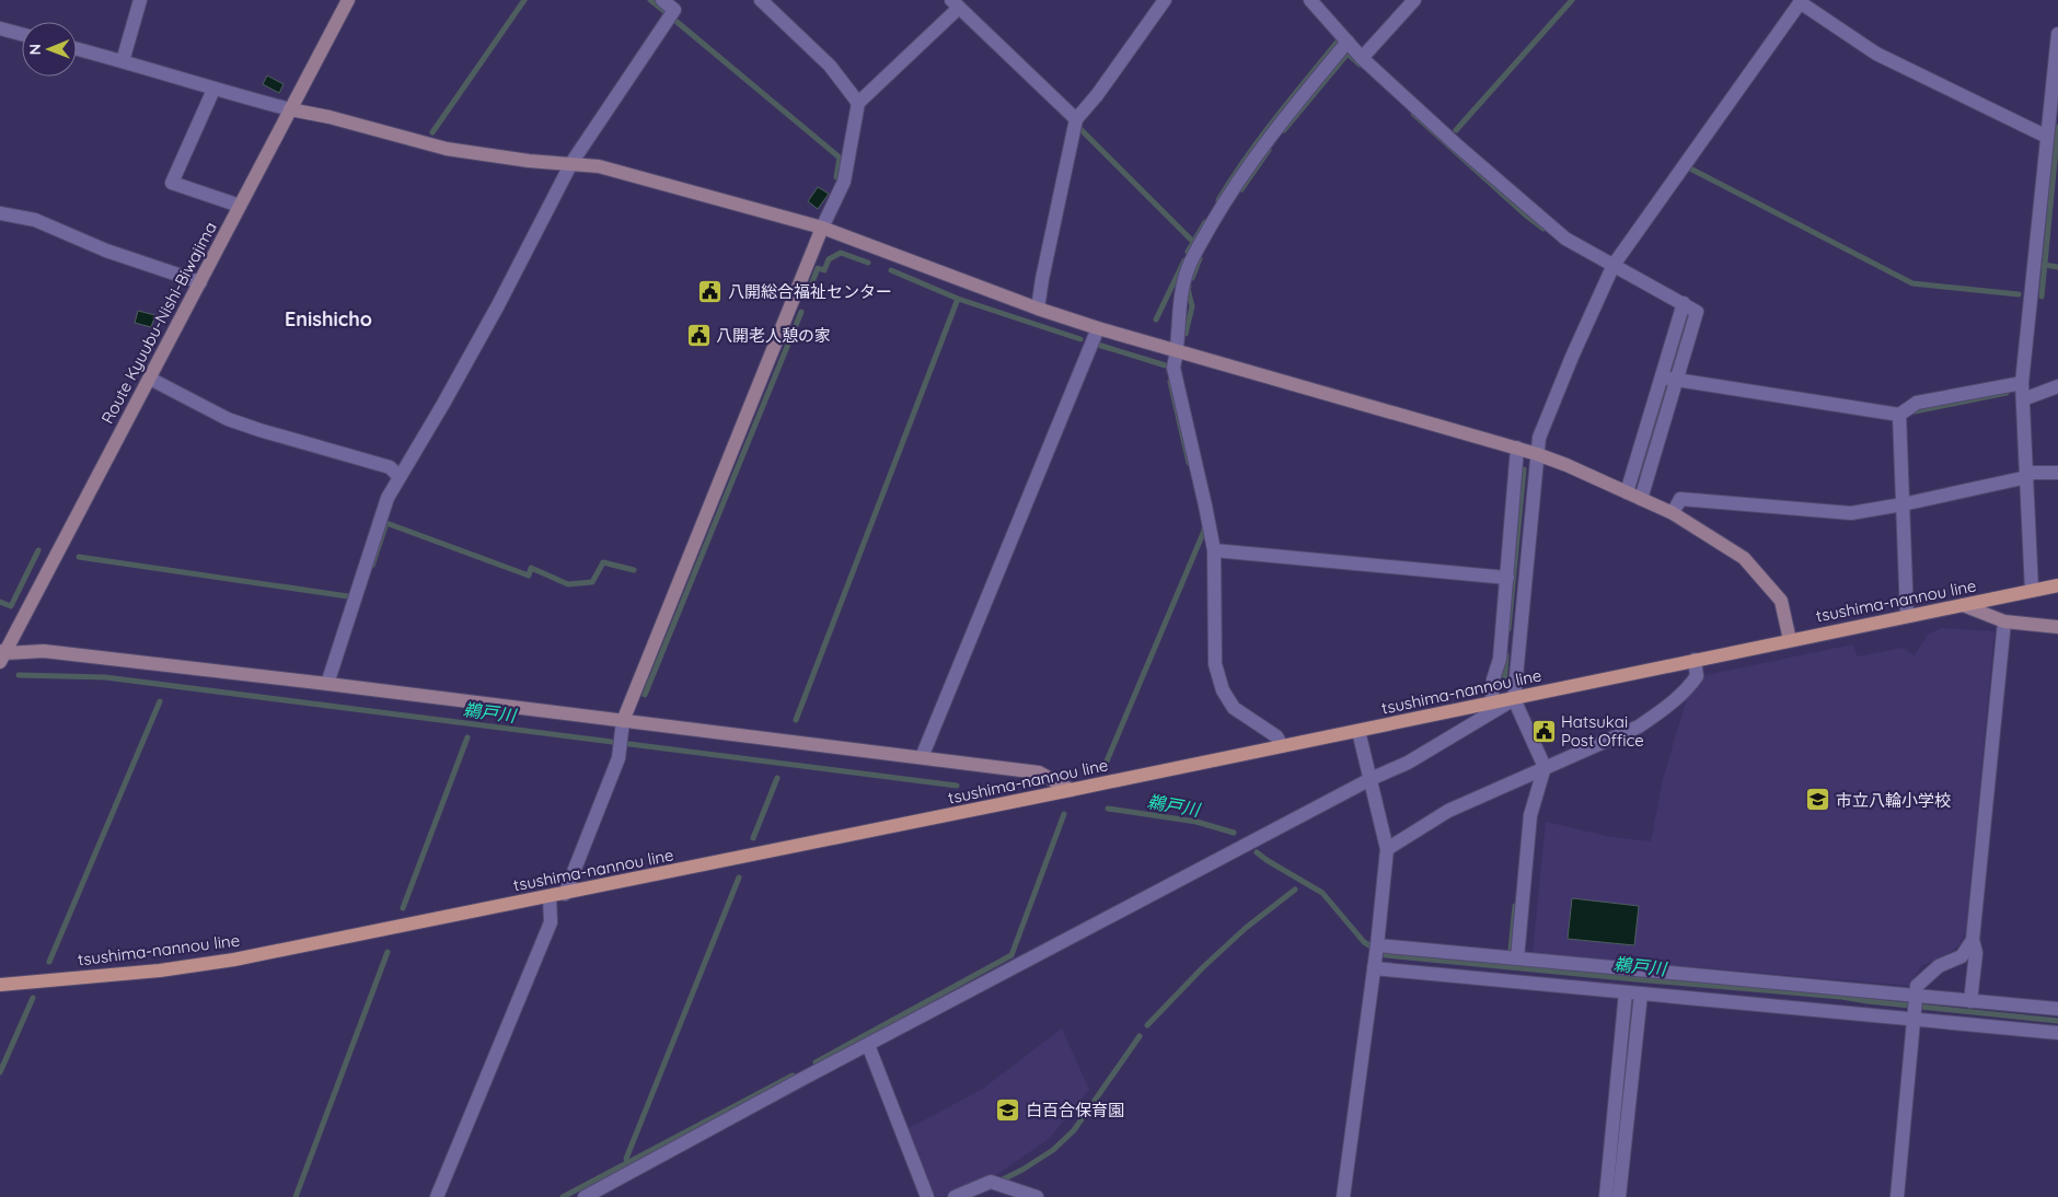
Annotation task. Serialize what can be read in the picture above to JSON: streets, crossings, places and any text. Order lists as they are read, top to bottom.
{
  "streets": {
    "main road": ["tsushima-nannou line"],
    "street": ["Route Kyuubu-Nishi-Biwajima"]
  },
  "districts": ["Enishicho"],
  "water": ["鵜戸川"],
  "places": {
    "public building": ["八開総合福祉センター", "八開老人憩の家", "Hatsukai Post Office"],
    "school or university": ["市立八輪小学校", "白百合保育園"]
  },
  "north": "left"
}
